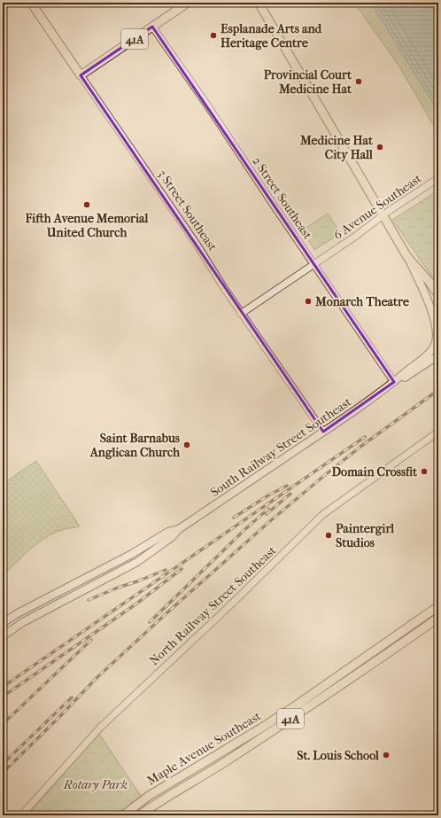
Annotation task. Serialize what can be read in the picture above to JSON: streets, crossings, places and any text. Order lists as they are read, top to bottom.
{
  "streets": {
    "main road": [
      "41A",
      "3 Street Southeast",
      "South Railway Street Southeast",
      "Maple Avenue Southeast"
    ],
    "street": ["2 Street Southeast", "6 Avenue Southeast", "North Railway Street Southeast"]
  },
  "crossings": [
    ["41A", "2 Street Southeast"],
    ["41A", "3 Street Southeast"],
    ["2 Street Southeast", "6 Avenue Southeast"],
    ["2 Street Southeast", "South Railway Street Southeast"],
    ["6 Avenue Southeast", "3 Street Southeast"],
    ["3 Street Southeast", "South Railway Street Southeast"]
  ],
  "parks": ["Rotary Park"],
  "places": [
    "Esplanade Arts and Heritage Centre",
    "Provincial Court Medicine Hat",
    "Medicine Hat City Hall",
    "Fifth Avenue Memorial United Church",
    "Monarch Theatre",
    "Saint Barnabus Anglican Church",
    "Domain Crossfit",
    "Paintergirl Studios",
    "St. Louis School"
  ]
}
